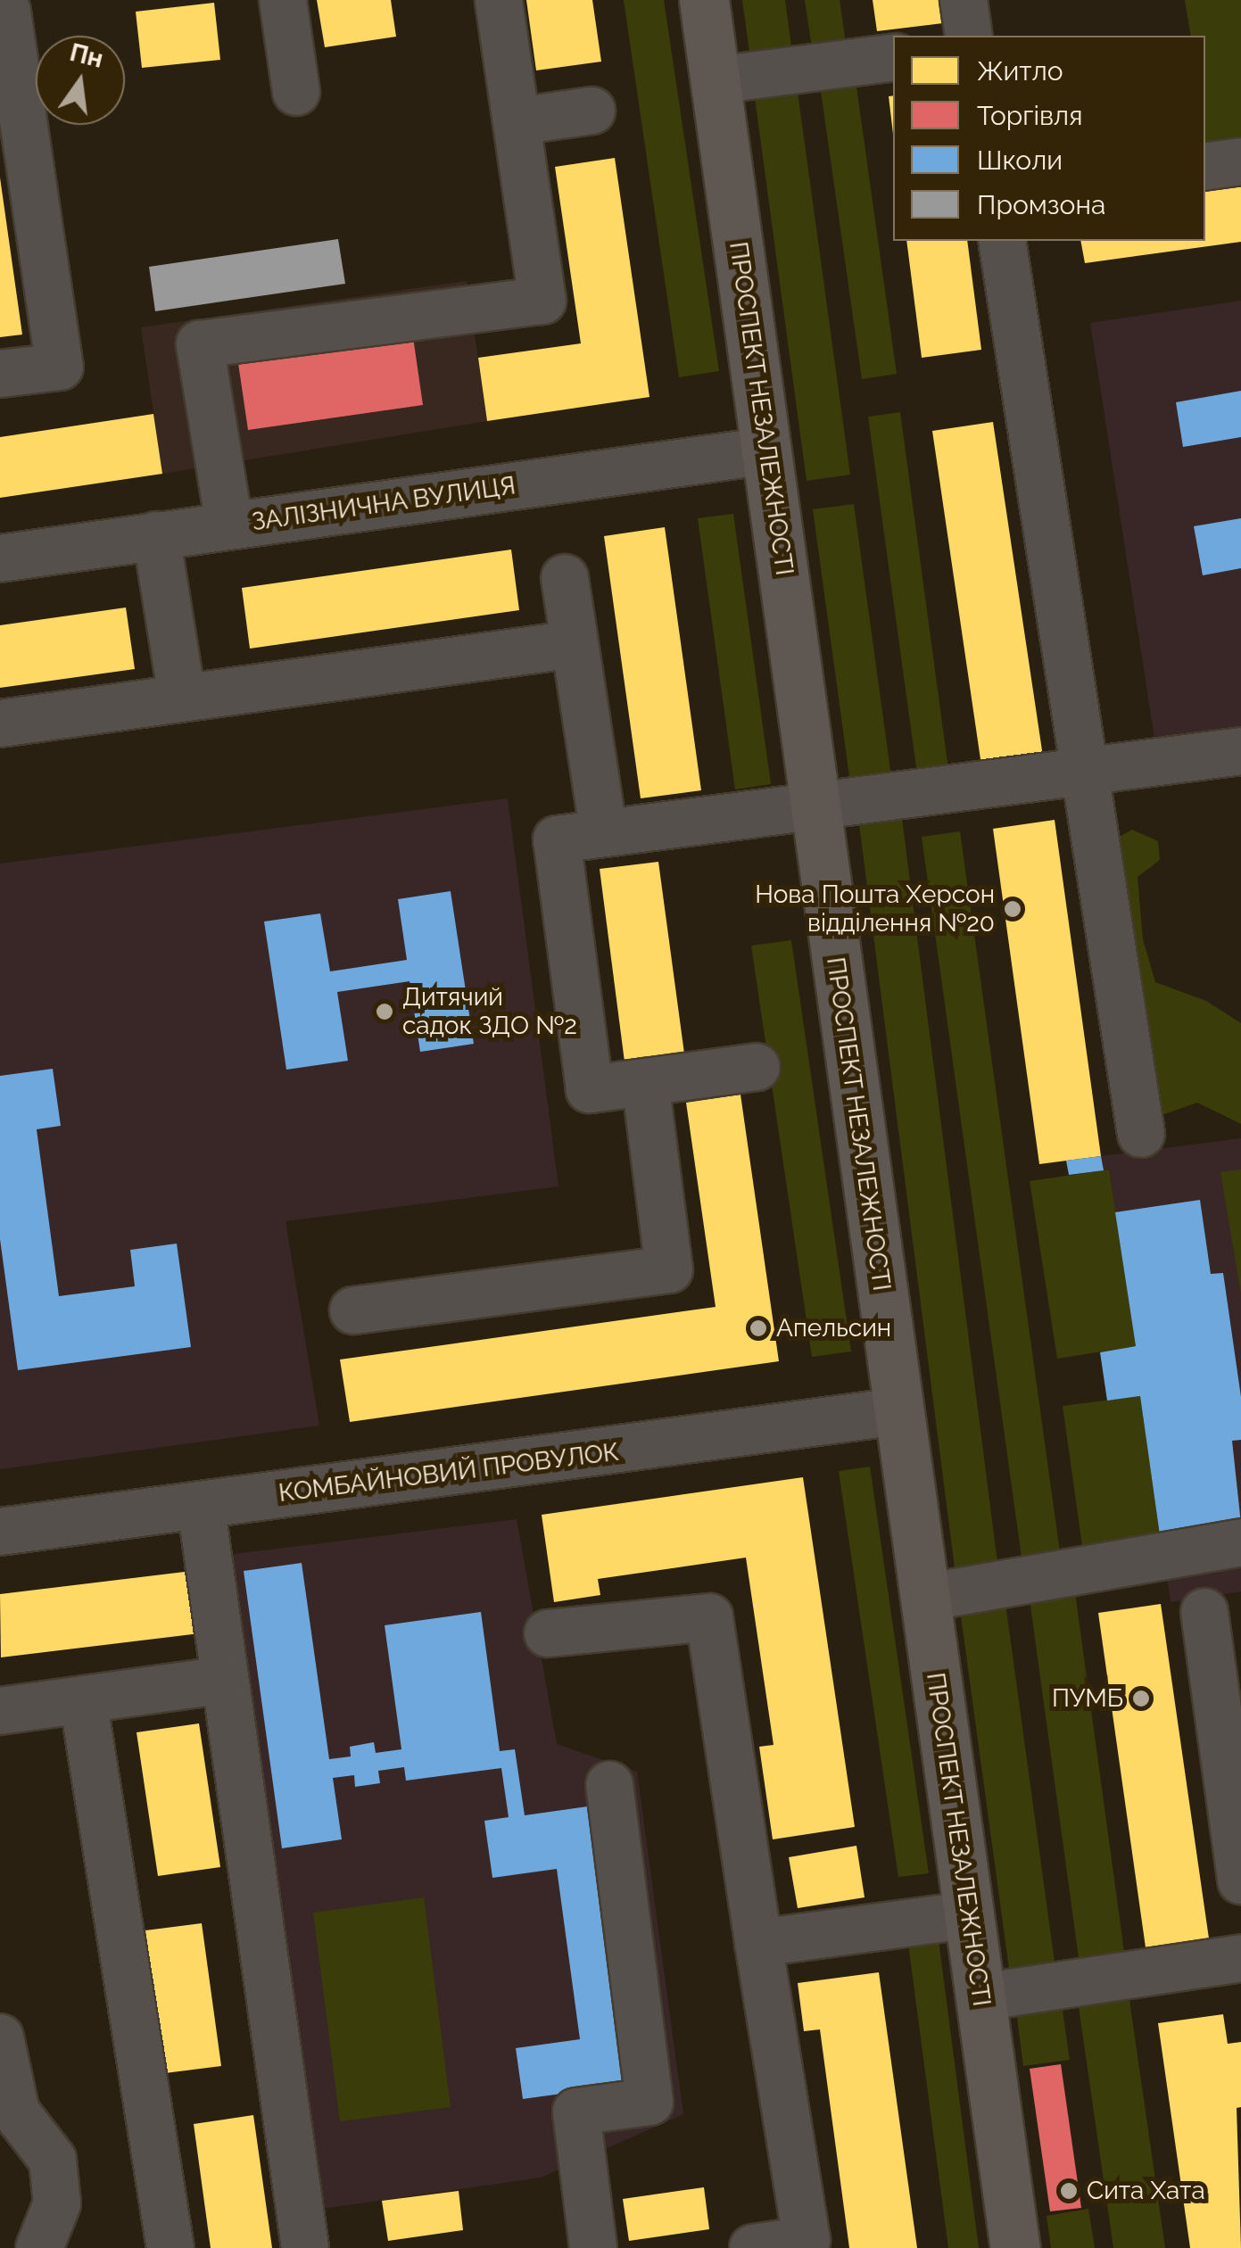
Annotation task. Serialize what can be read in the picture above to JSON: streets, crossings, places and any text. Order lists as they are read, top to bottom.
{
  "streets": {
    "main road": ["ПРОСПЕКТ НЕЗАЛЕЖНОСТІ"],
    "street": ["ЗАЛІЗНИЧНА ВУЛИЦЯ", "КОМБАЙНОВИЙ ПРОВУЛОК"]
  },
  "crossings": [
    ["ПРОСПЕКТ НЕЗАЛЕЖНОСТІ", "ЗАЛІЗНИЧНА ВУЛИЦЯ"],
    ["ПРОСПЕКТ НЕЗАЛЕЖНОСТІ", "КОМБАЙНОВИЙ ПРОВУЛОК"]
  ],
  "places": [
    "Нова Пошта Херсон відділення №20",
    "Дитячий садок ЗДО №2",
    "Апельсин",
    "ПУМБ",
    "Сита Хата"
  ],
  "legend": [
    "Житло",
    "Торгівля",
    "Школи",
    "Промзона"
  ],
  "north": "top"
}
